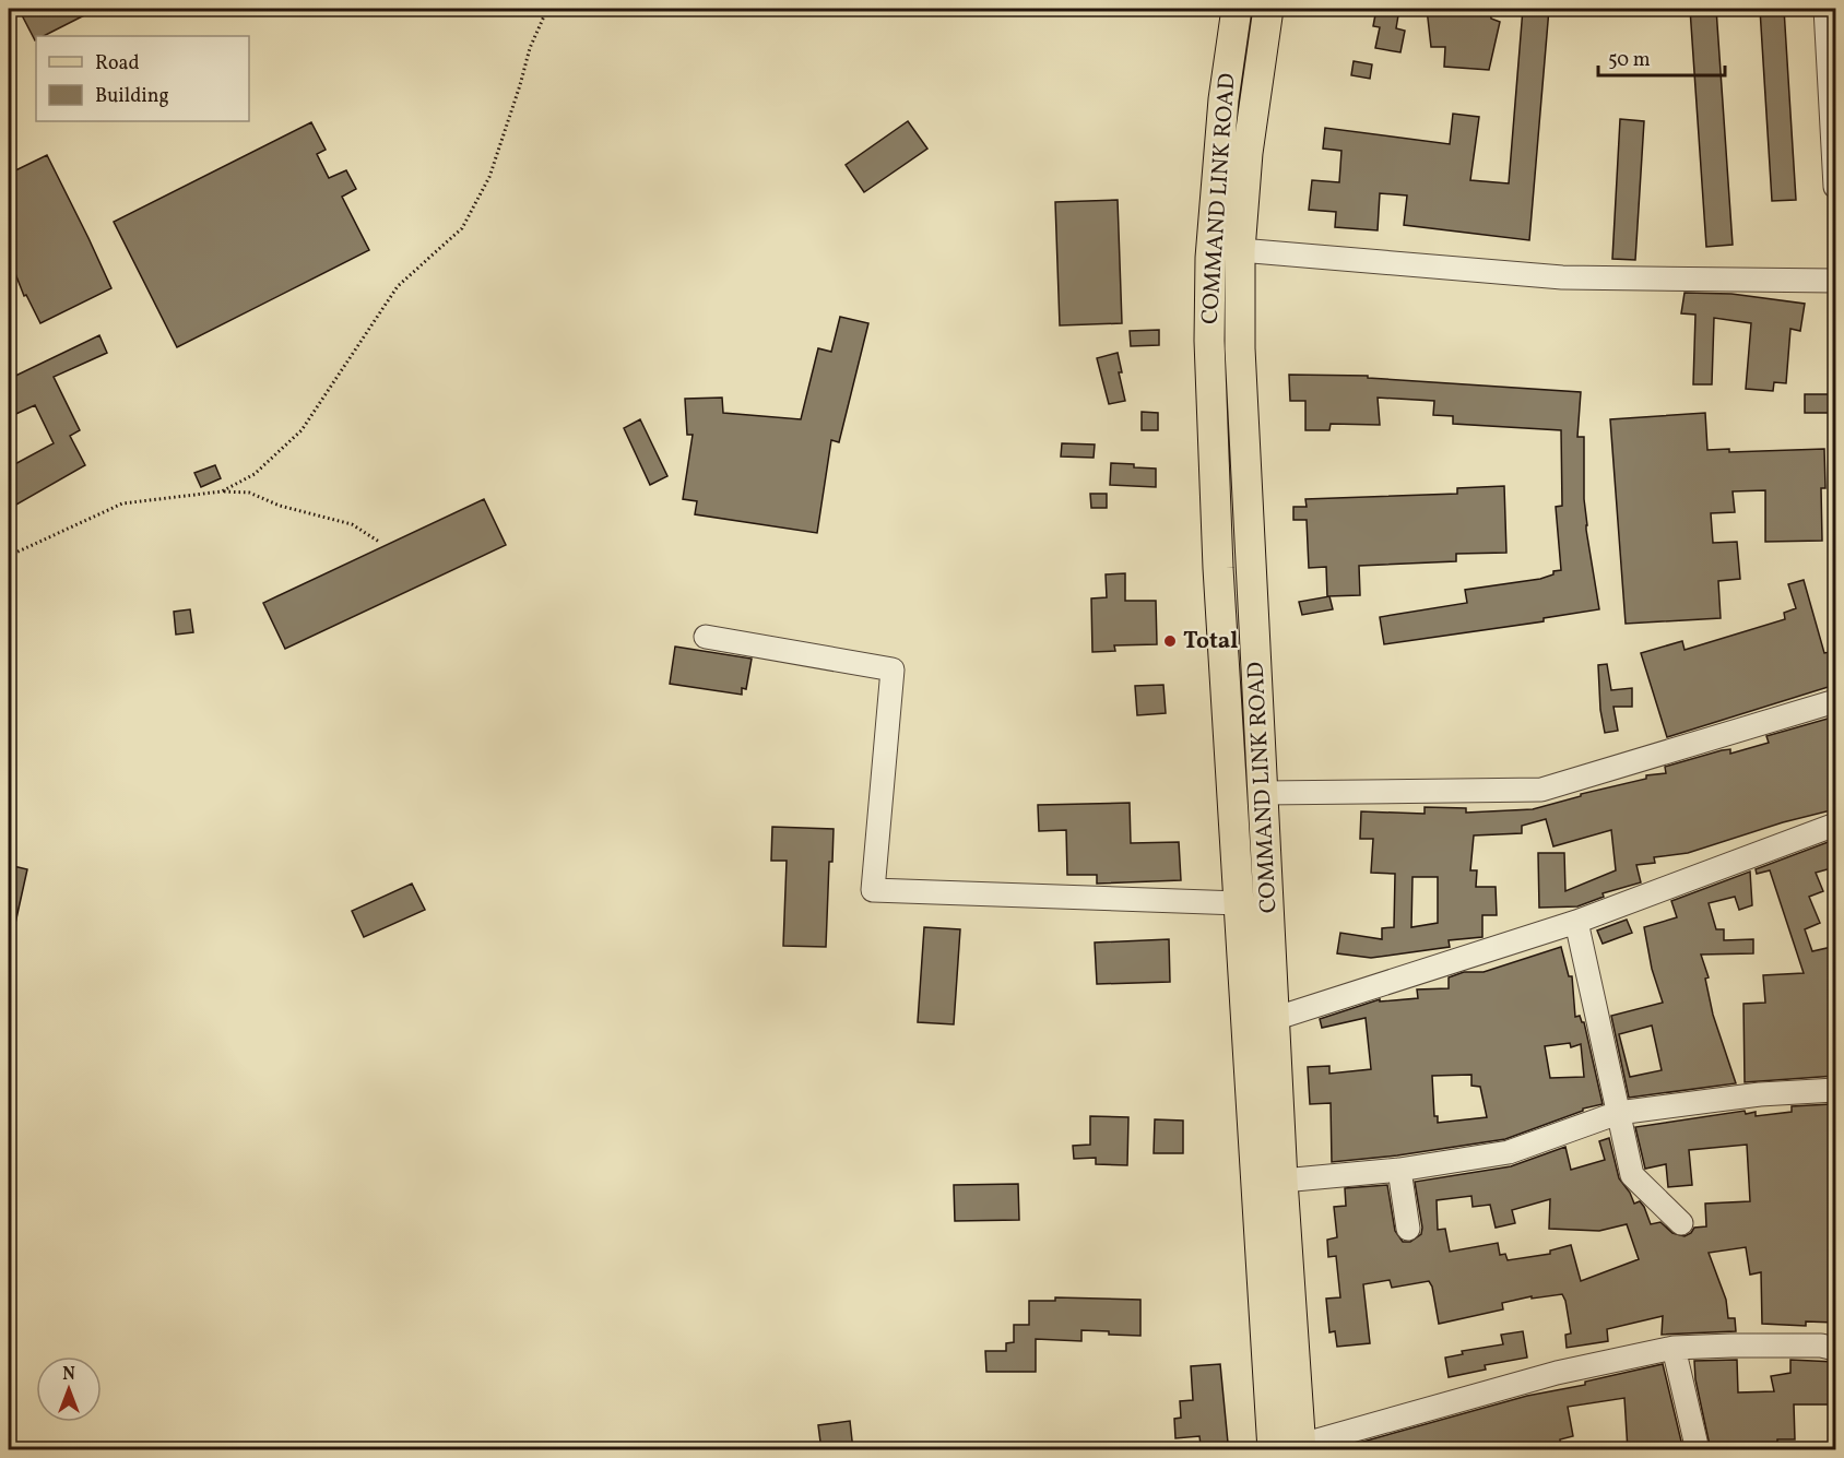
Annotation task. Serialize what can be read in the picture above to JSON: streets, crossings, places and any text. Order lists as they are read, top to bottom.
{
  "streets": {
    "main road": ["COMMAND LINK ROAD"]
  },
  "places": ["Total"],
  "legend": ["Road", "Building"],
  "scale_bar": "50 m",
  "north": "top"
}
